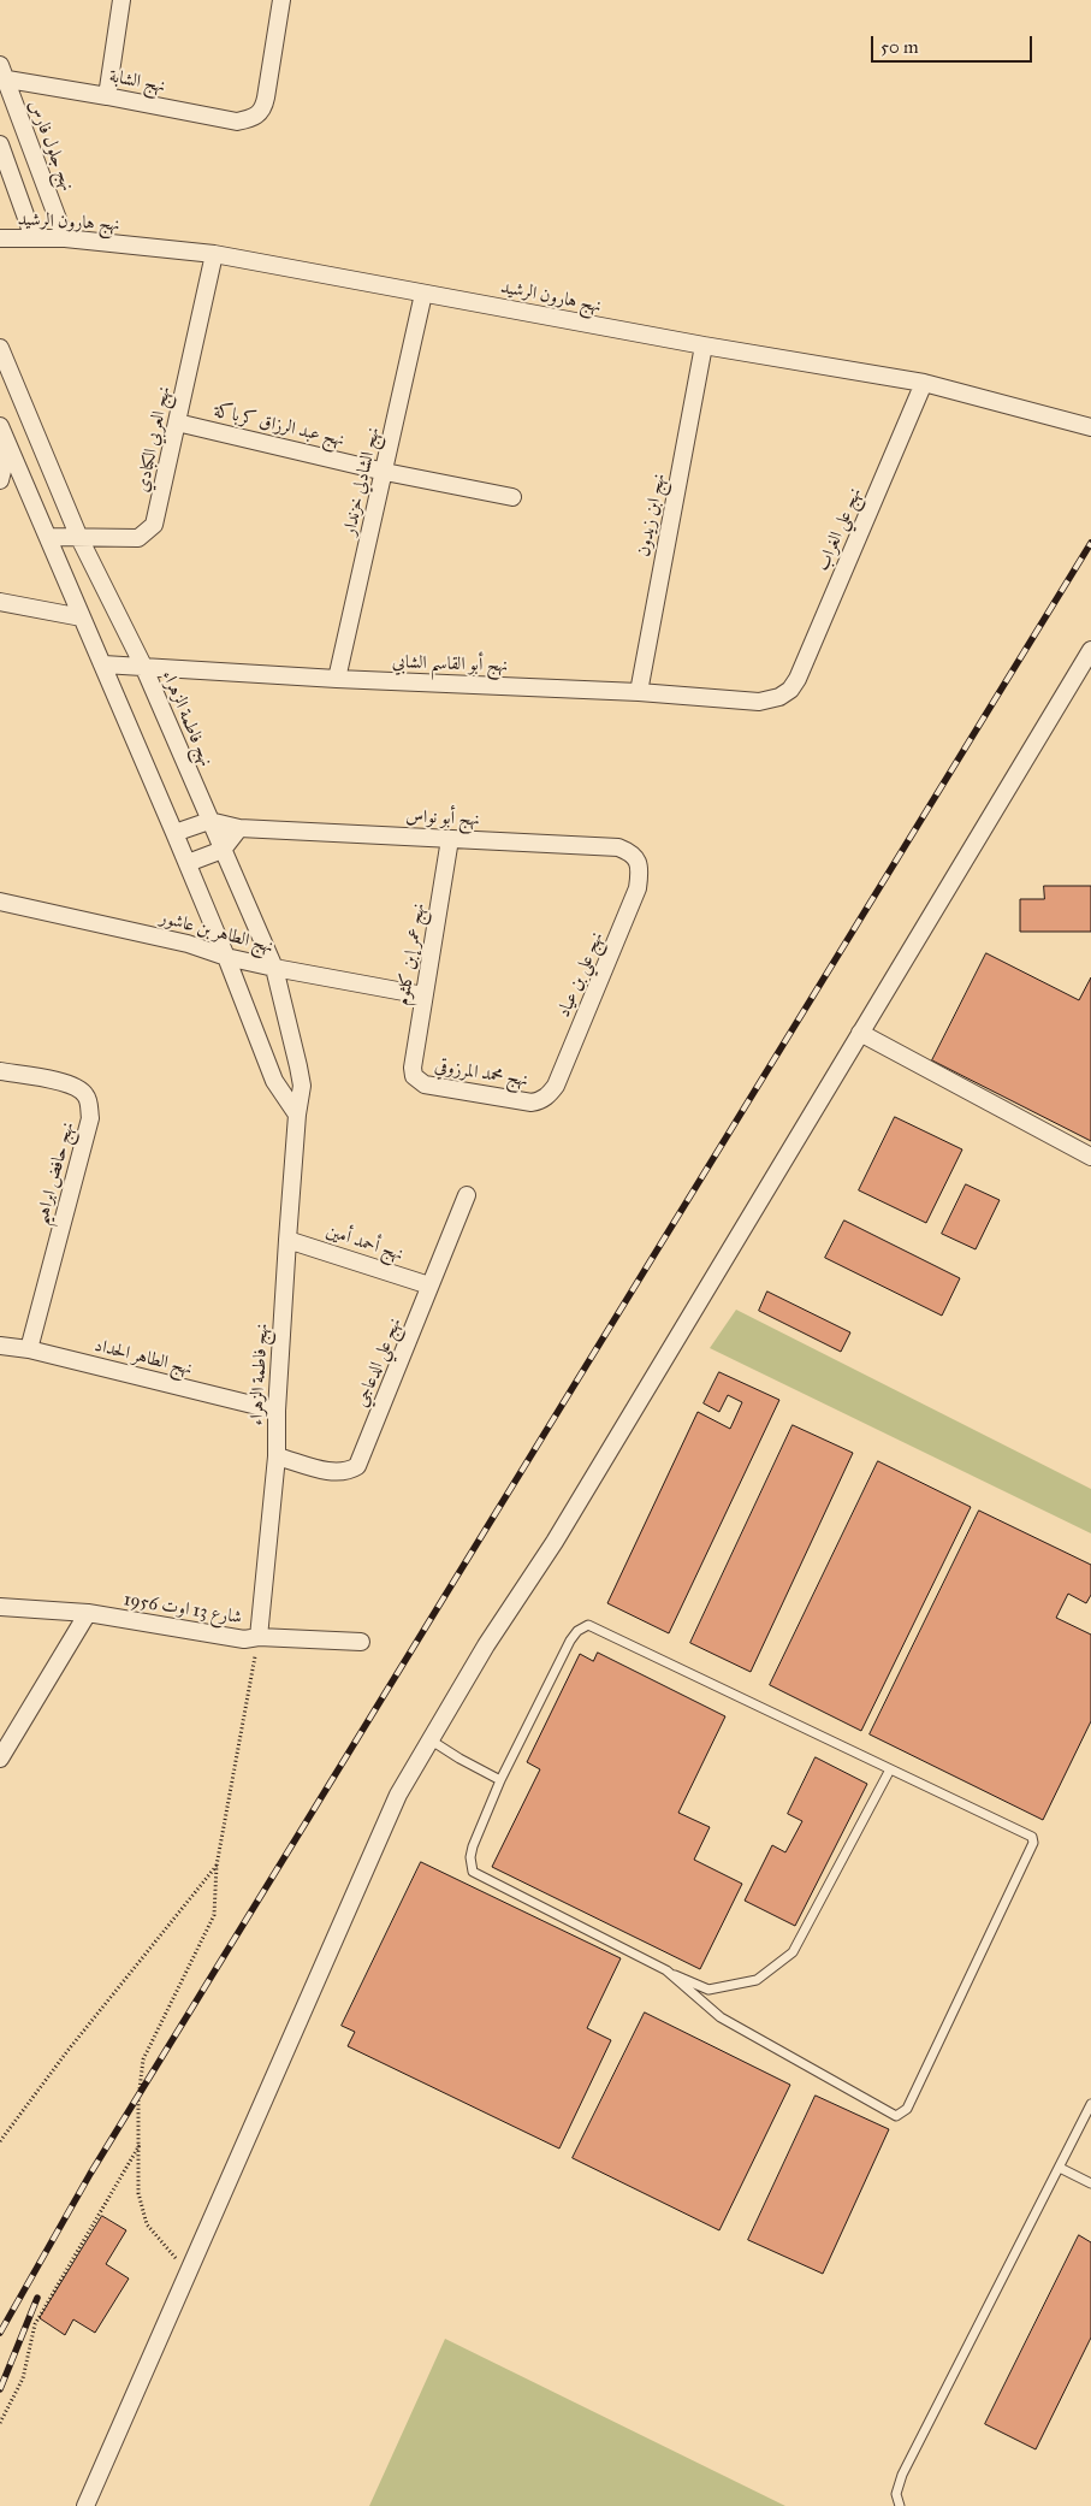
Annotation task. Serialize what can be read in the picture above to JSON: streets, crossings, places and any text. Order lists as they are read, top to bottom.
{
  "streets": {
    "street": [
      "نهج الشابة",
      "نهج جلول فارس",
      "نهج هارون الرشيد",
      "نهج عبد الرزاق كرباكة",
      "نهج العربي الكبادي",
      "نهج الشادلي خزندار",
      "نهج ابن زيدون",
      "نهج علي الغراب",
      "نهج أبو القاسم الشابي",
      "نهج فاطمة الزهراء",
      "نهج أبو نواس",
      "نهج الطاهر بن عاشور",
      "نهج عمر إبن كلثوم",
      "نهج علي بن عياد",
      "نهج محمد المرزوقي",
      "نهج حافض ابراهيم",
      "نهج أحمد أمين",
      "نهج الطاهر الحداد",
      "نهج علي الدعاجي",
      "شارع 13 اوت 1956"
    ]
  },
  "crossings": [
    ["نهج الشابة", "نهج جلول فارس"],
    ["نهج جلول فارس", "نهج هارون الرشيد"],
    ["نهج هارون الرشيد", "نهج العربي الكبادي"],
    ["نهج هارون الرشيد", "نهج الشادلي خزندار"],
    ["نهج هارون الرشيد", "نهج ابن زيدون"],
    ["نهج هارون الرشيد", "نهج علي الغراب"],
    ["نهج عبد الرزاق كرباكة", "نهج العربي الكبادي"],
    ["نهج عبد الرزاق كرباكة", "نهج الشادلي خزندار"],
    ["نهج العربي الكبادي", "نهج فاطمة الزهراء"],
    ["نهج الشادلي خزندار", "نهج أبو القاسم الشابي"],
    ["نهج ابن زيدون", "نهج أبو القاسم الشابي"],
    ["نهج علي الغراب", "نهج أبو القاسم الشابي"],
    ["نهج أبو القاسم الشابي", "نهج فاطمة الزهراء"],
    ["نهج فاطمة الزهراء", "نهج أبو نواس"],
    ["نهج فاطمة الزهراء", "نهج الطاهر بن عاشور"],
    ["نهج فاطمة الزهراء", "نهج أحمد أمين"],
    ["نهج فاطمة الزهراء", "نهج الطاهر الحداد"],
    ["نهج فاطمة الزهراء", "نهج علي الدعاجي"],
    ["نهج فاطمة الزهراء", "شارع 13 اوت 1956"],
    ["نهج أبو نواس", "نهج عمر إبن كلثوم"],
    ["نهج أبو نواس", "نهج علي بن عياد"],
    ["نهج الطاهر بن عاشور", "نهج عمر إبن كلثوم"],
    ["نهج عمر إبن كلثوم", "نهج محمد المرزوقي"],
    ["نهج علي بن عياد", "نهج محمد المرزوقي"],
    ["نهج حافض ابراهيم", "نهج الطاهر الحداد"],
    ["نهج أحمد أمين", "نهج علي الدعاجي"]
  ],
  "scale_bar": "50 m"
}
